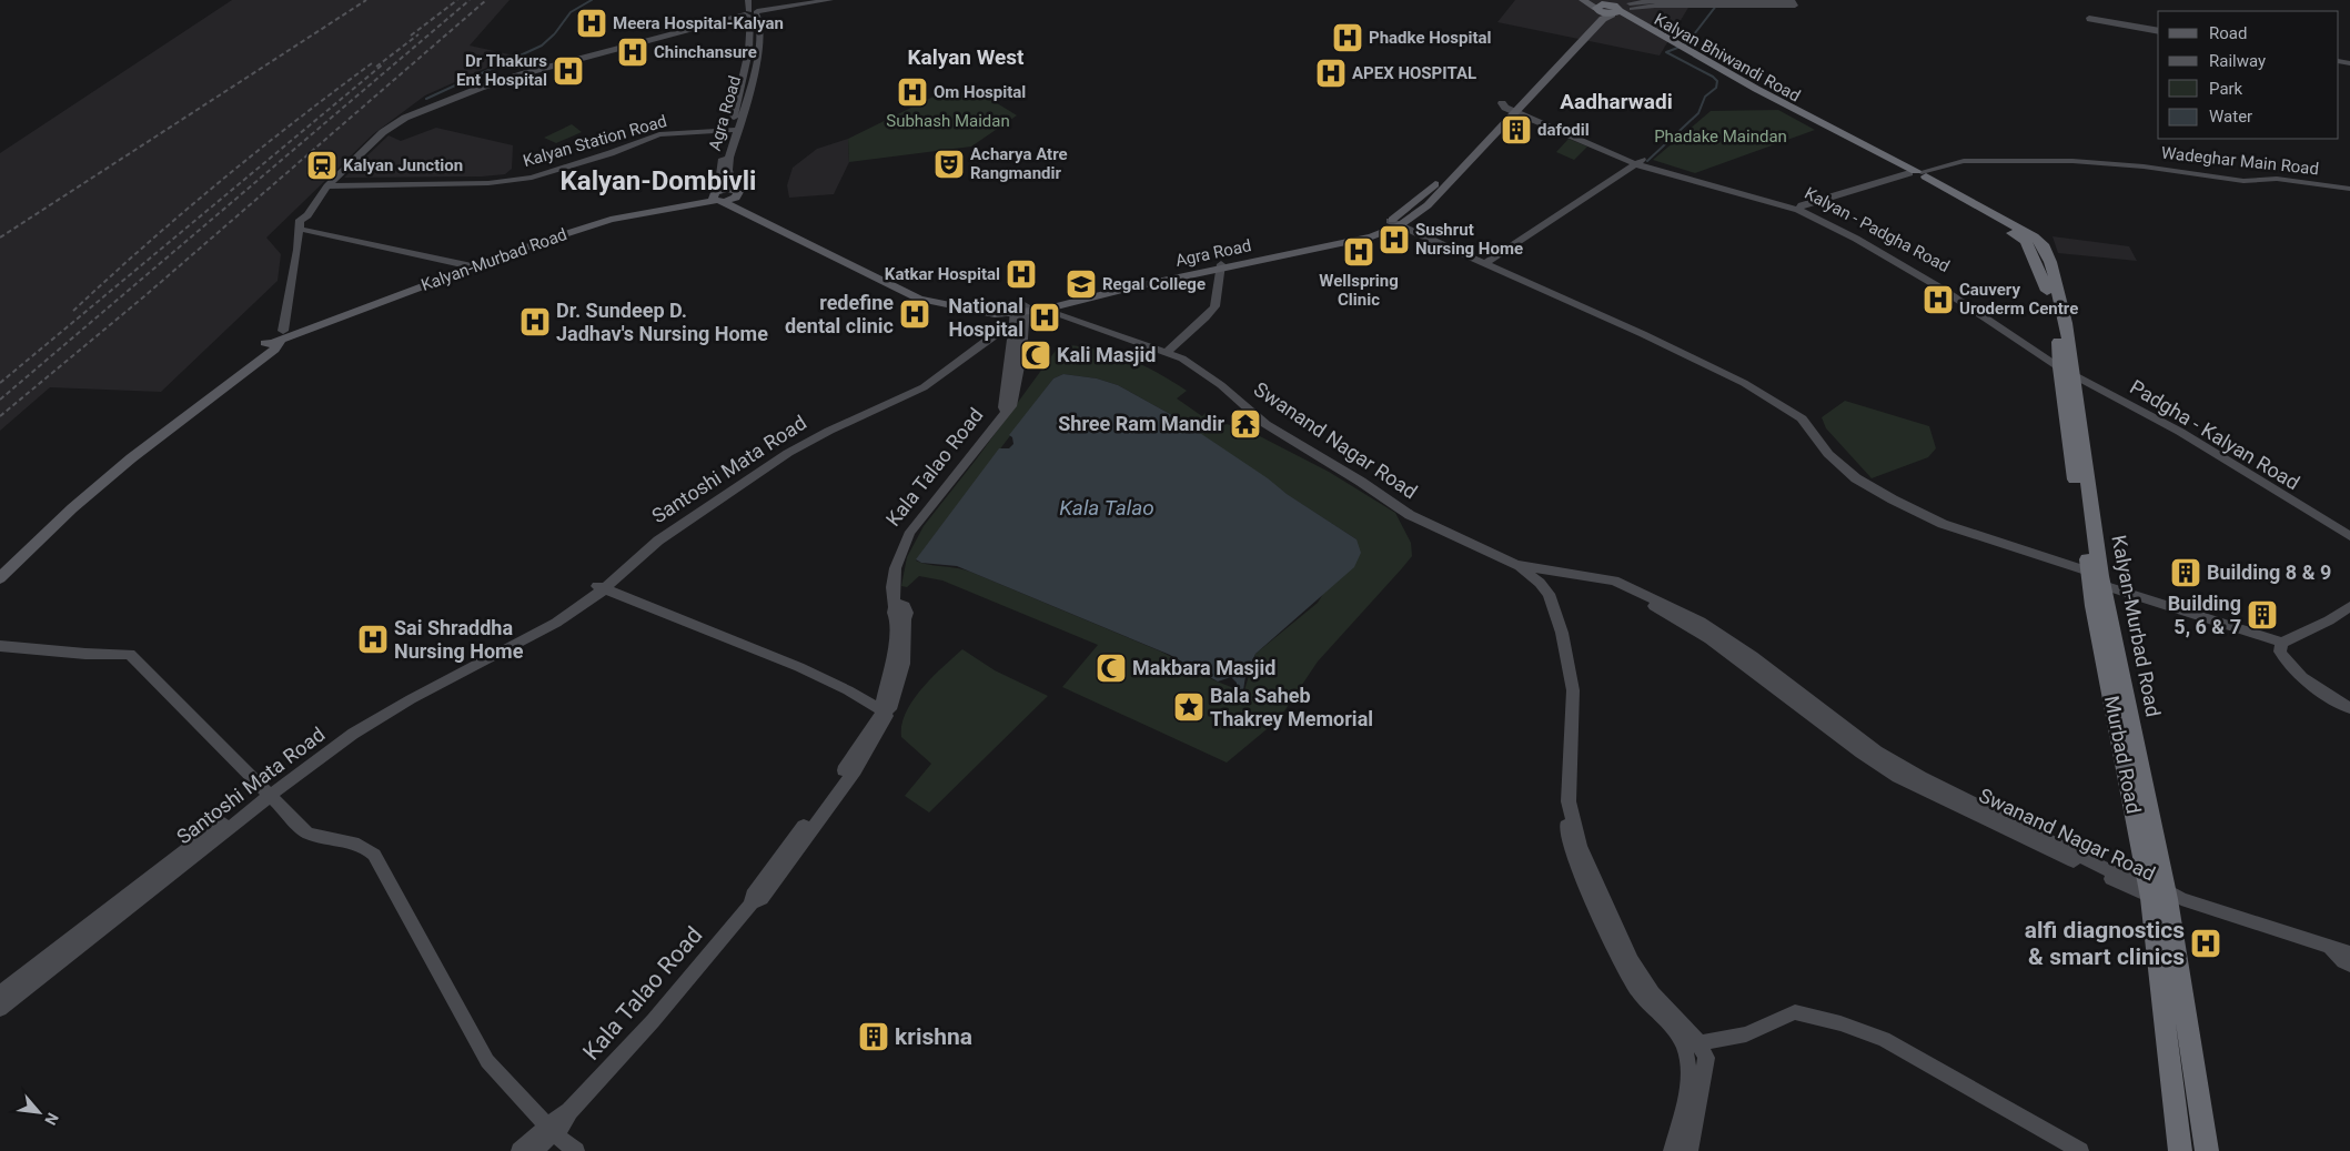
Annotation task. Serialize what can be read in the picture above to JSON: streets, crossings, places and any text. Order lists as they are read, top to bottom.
{
  "streets": {
    "highway": ["Kalyan Bhiwandi Road", "Kalyan-Murbad Road", "Murbad Road"],
    "main road": ["Agra Road", "Swanand Nagar Road"],
    "street": [
      "Kalyan Station Road",
      "Wadeghar Main Road",
      "Kalyan - Padgha Road",
      "Padgha - Kalyan Road",
      "Kala Talao Road",
      "Santoshi Mata Road"
    ]
  },
  "crossings": [
    ["Kalyan Bhiwandi Road", "Agra Road"],
    ["Kalyan Bhiwandi Road", "Wadeghar Main Road"],
    ["Kalyan Bhiwandi Road", "Kalyan-Murbad Road"],
    ["Agra Road", "Kalyan Station Road"],
    ["Agra Road", "Kalyan - Padgha Road"],
    ["Agra Road", "Kalyan-Murbad Road"],
    ["Agra Road", "Swanand Nagar Road"],
    ["Agra Road", "Kala Talao Road"],
    ["Agra Road", "Santoshi Mata Road"],
    ["Wadeghar Main Road", "Kalyan - Padgha Road"],
    ["Wadeghar Main Road", "Kalyan-Murbad Road"],
    ["Kalyan - Padgha Road", "Kalyan-Murbad Road"],
    ["Kalyan - Padgha Road", "Padgha - Kalyan Road"],
    ["Kalyan-Murbad Road", "Padgha - Kalyan Road"],
    ["Kalyan-Murbad Road", "Murbad Road"],
    ["Swanand Nagar Road", "Murbad Road"],
    ["Kala Talao Road", "Santoshi Mata Road"]
  ],
  "districts": ["Kalyan West", "Aadharwadi", "Kalyan-Dombivli"],
  "water": ["Kala Talao"],
  "parks": ["Subhash Maidan", "Phadake Maindan"],
  "places": {
    "hospital": [
      "Meera Hospital-Kalyan",
      "Phadke Hospital",
      "Chinchansure",
      "Dr Thakurs Ent Hospital",
      "APEX HOSPITAL",
      "Om Hospital",
      "Sushrut Nursing Home",
      "Wellspring Clinic",
      "Katkar Hospital",
      "Cauvery Uroderm Centre",
      "redefine dental clinic",
      "National Hospital",
      "Dr. Sundeep D. Jadhav's Nursing Home",
      "Sai Shraddha Nursing Home",
      "alfi diagnostics & smart clinics"
    ],
    "building": [
      "dafodil",
      "Building 8 & 9",
      "Building 5, 6 & 7",
      "krishna"
    ],
    "theatre": ["Acharya Atre Rangmandir"],
    "station": ["Kalyan Junction"],
    "school or university": ["Regal College"],
    "mosque": ["Kali Masjid", "Makbara Masjid"],
    "temple": ["Shree Ram Mandir"],
    "place": ["Bala Saheb Thakrey Memorial"]
  },
  "legend": [
    "Road",
    "Railway",
    "Park",
    "Water"
  ],
  "north": "bottom right"
}
